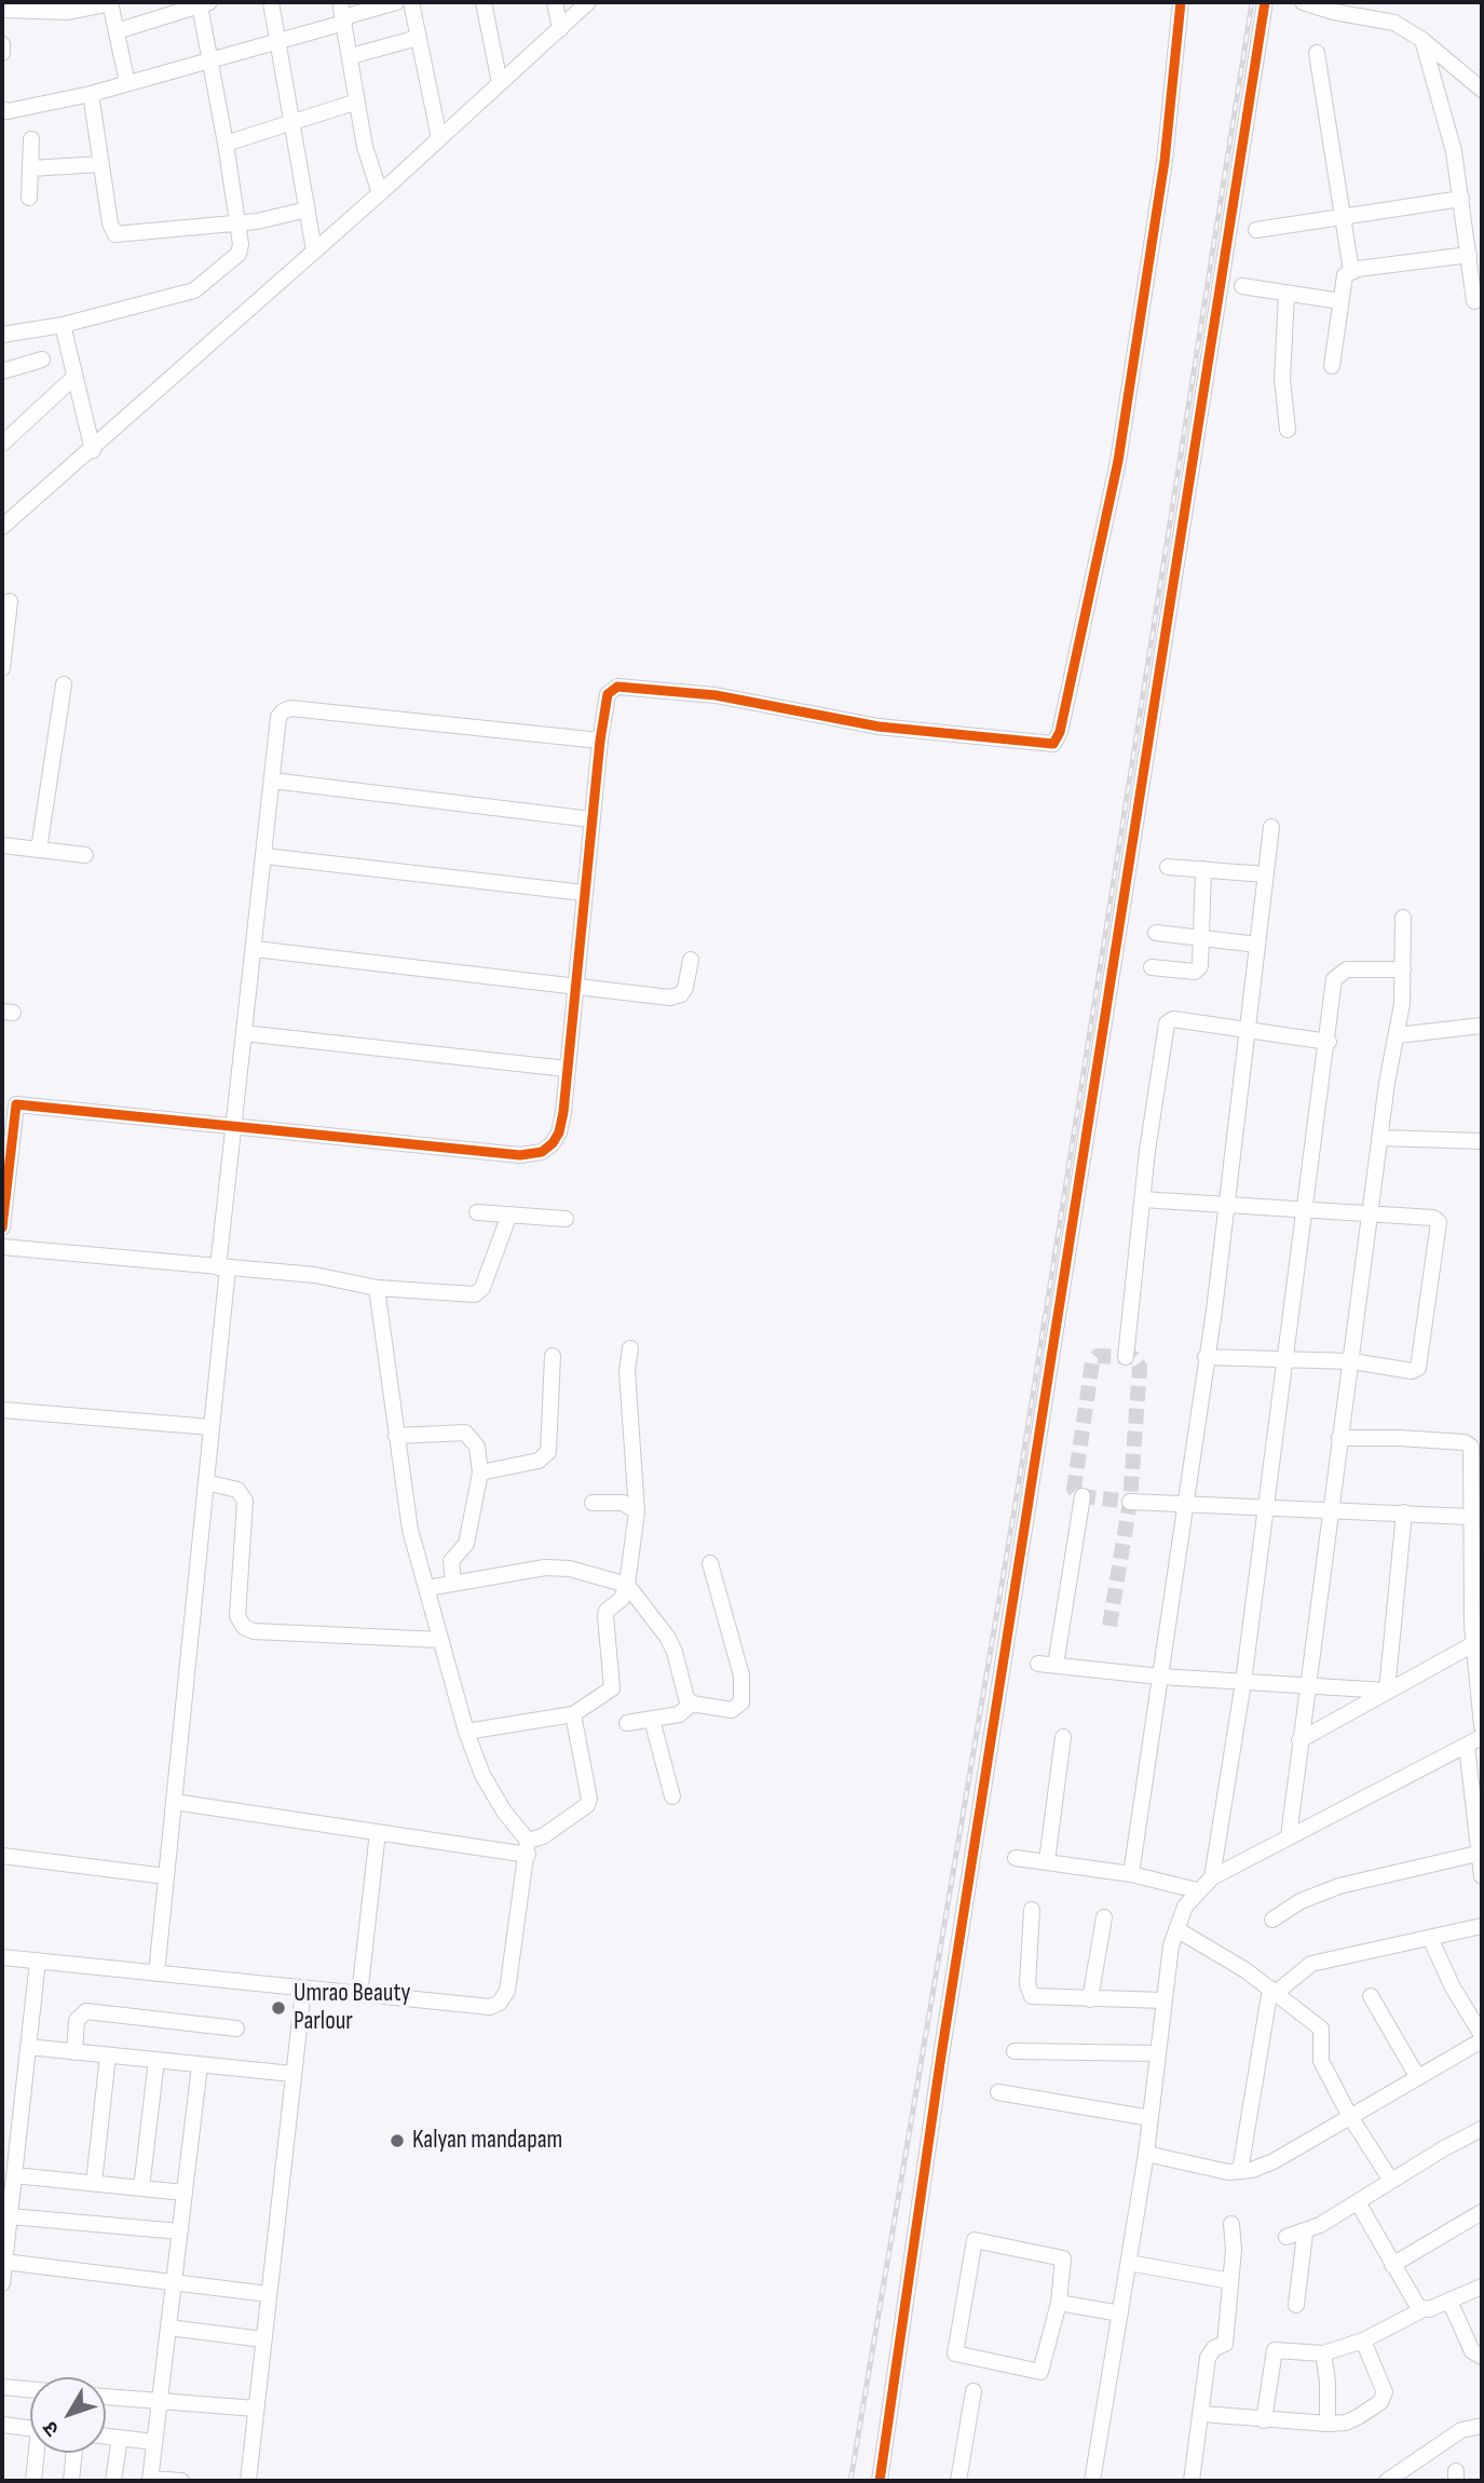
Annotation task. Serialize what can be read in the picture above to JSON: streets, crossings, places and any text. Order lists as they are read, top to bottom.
{
  "places": ["Umrao Beauty Parlour", "Kalyan mandapam"],
  "north": "bottom left"
}
